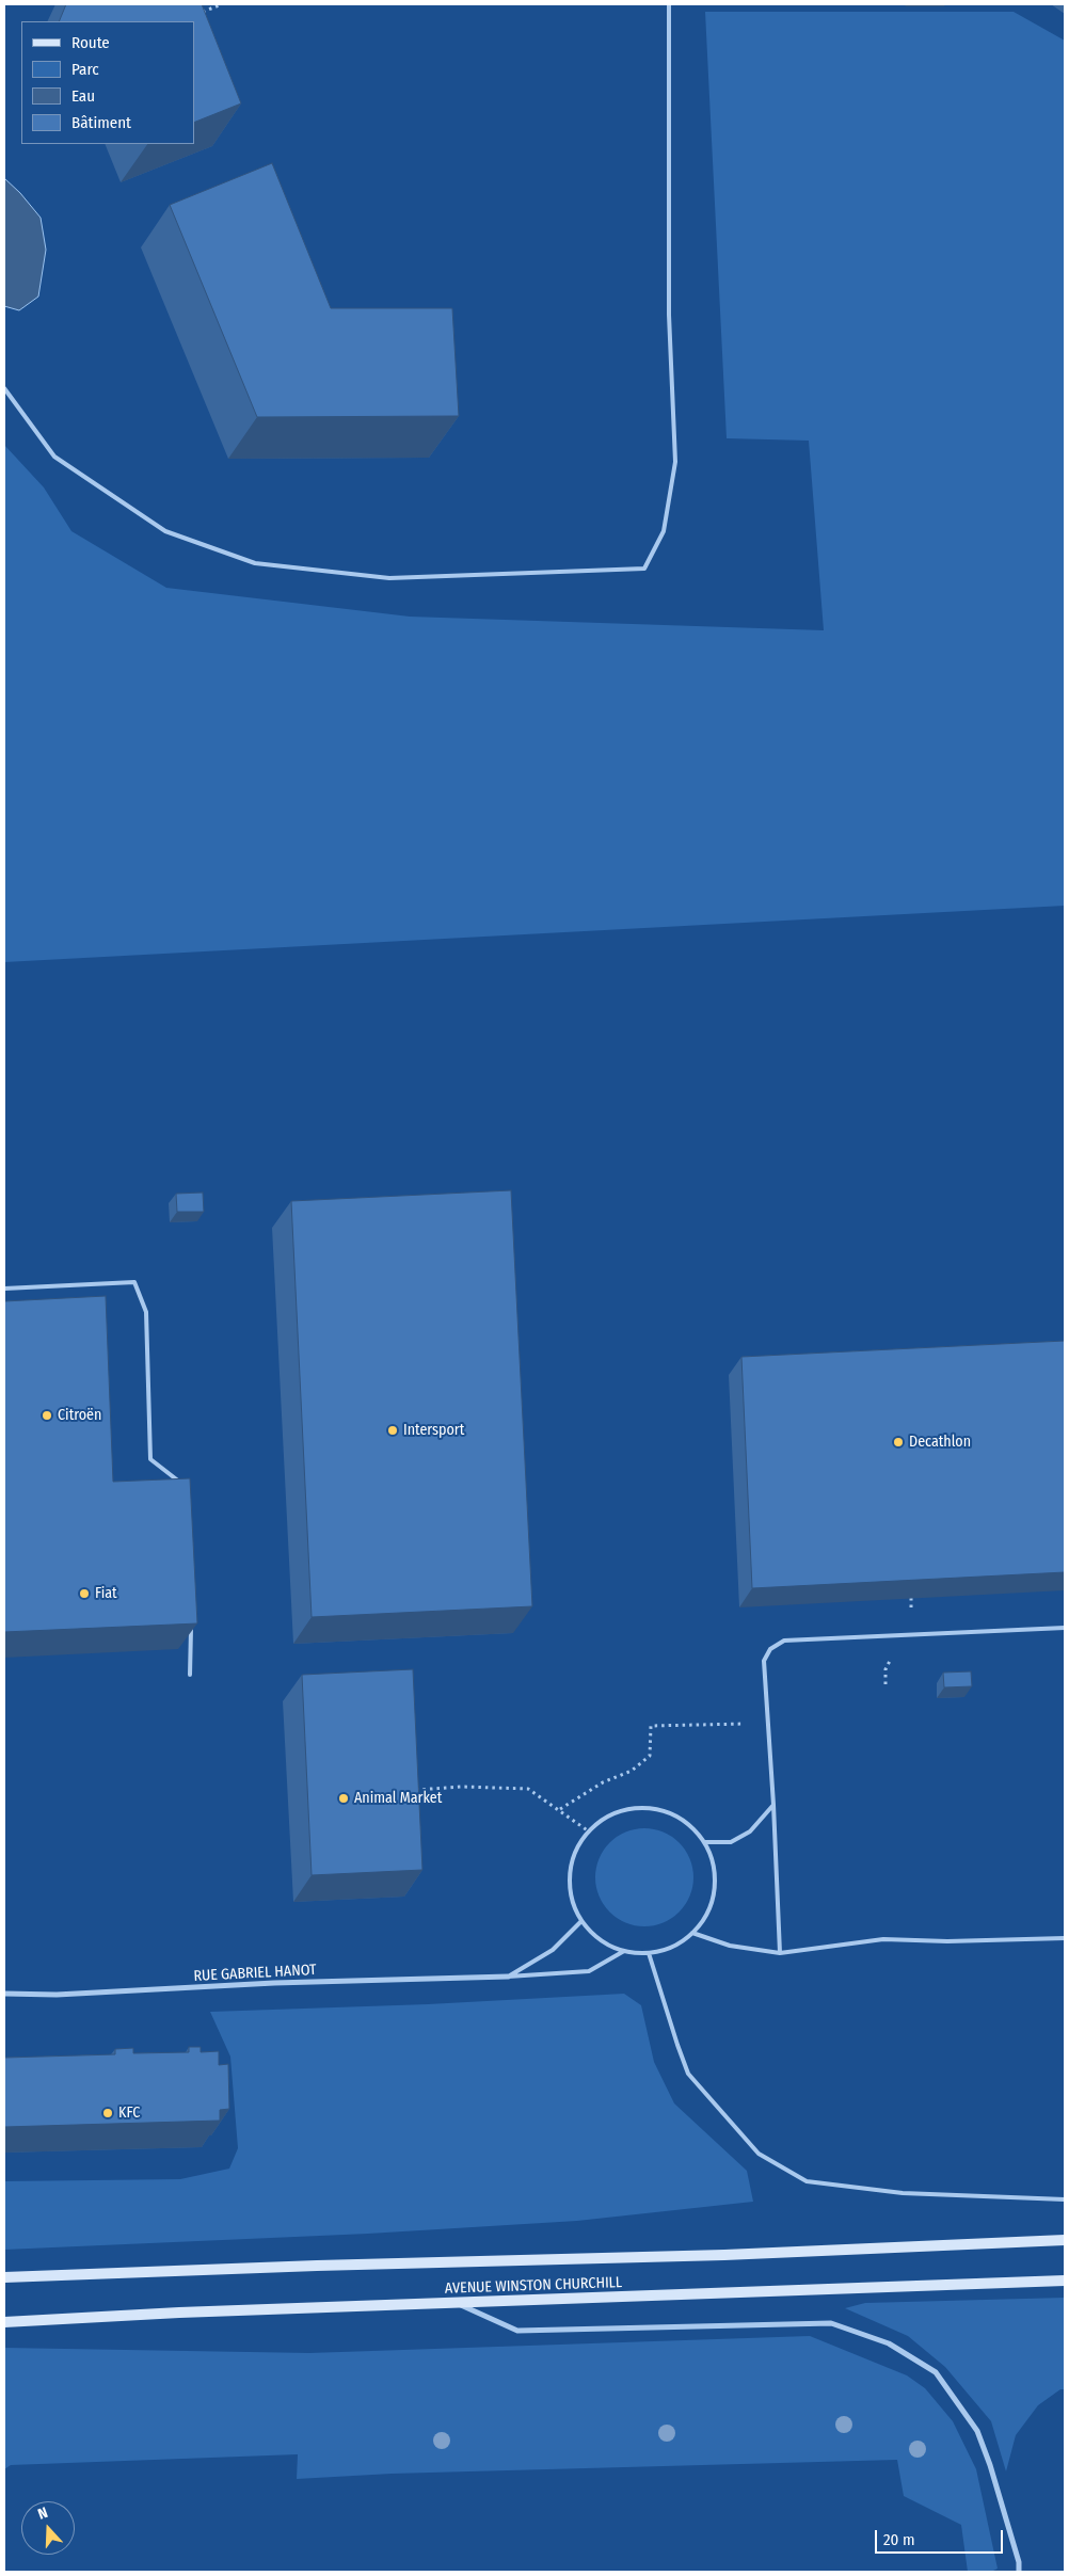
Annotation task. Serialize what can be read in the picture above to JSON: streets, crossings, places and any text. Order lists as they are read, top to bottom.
{
  "streets": {
    "main road": ["AVENUE WINSTON CHURCHILL"],
    "street": ["RUE GABRIEL HANOT"]
  },
  "places": [
    "Citroën",
    "Intersport",
    "Decathlon",
    "Fiat",
    "Animal Market",
    "KFC"
  ],
  "legend": [
    "Route",
    "Parc",
    "Eau",
    "Bâtiment"
  ],
  "scale_bar": "20 m",
  "north": "top"
}
